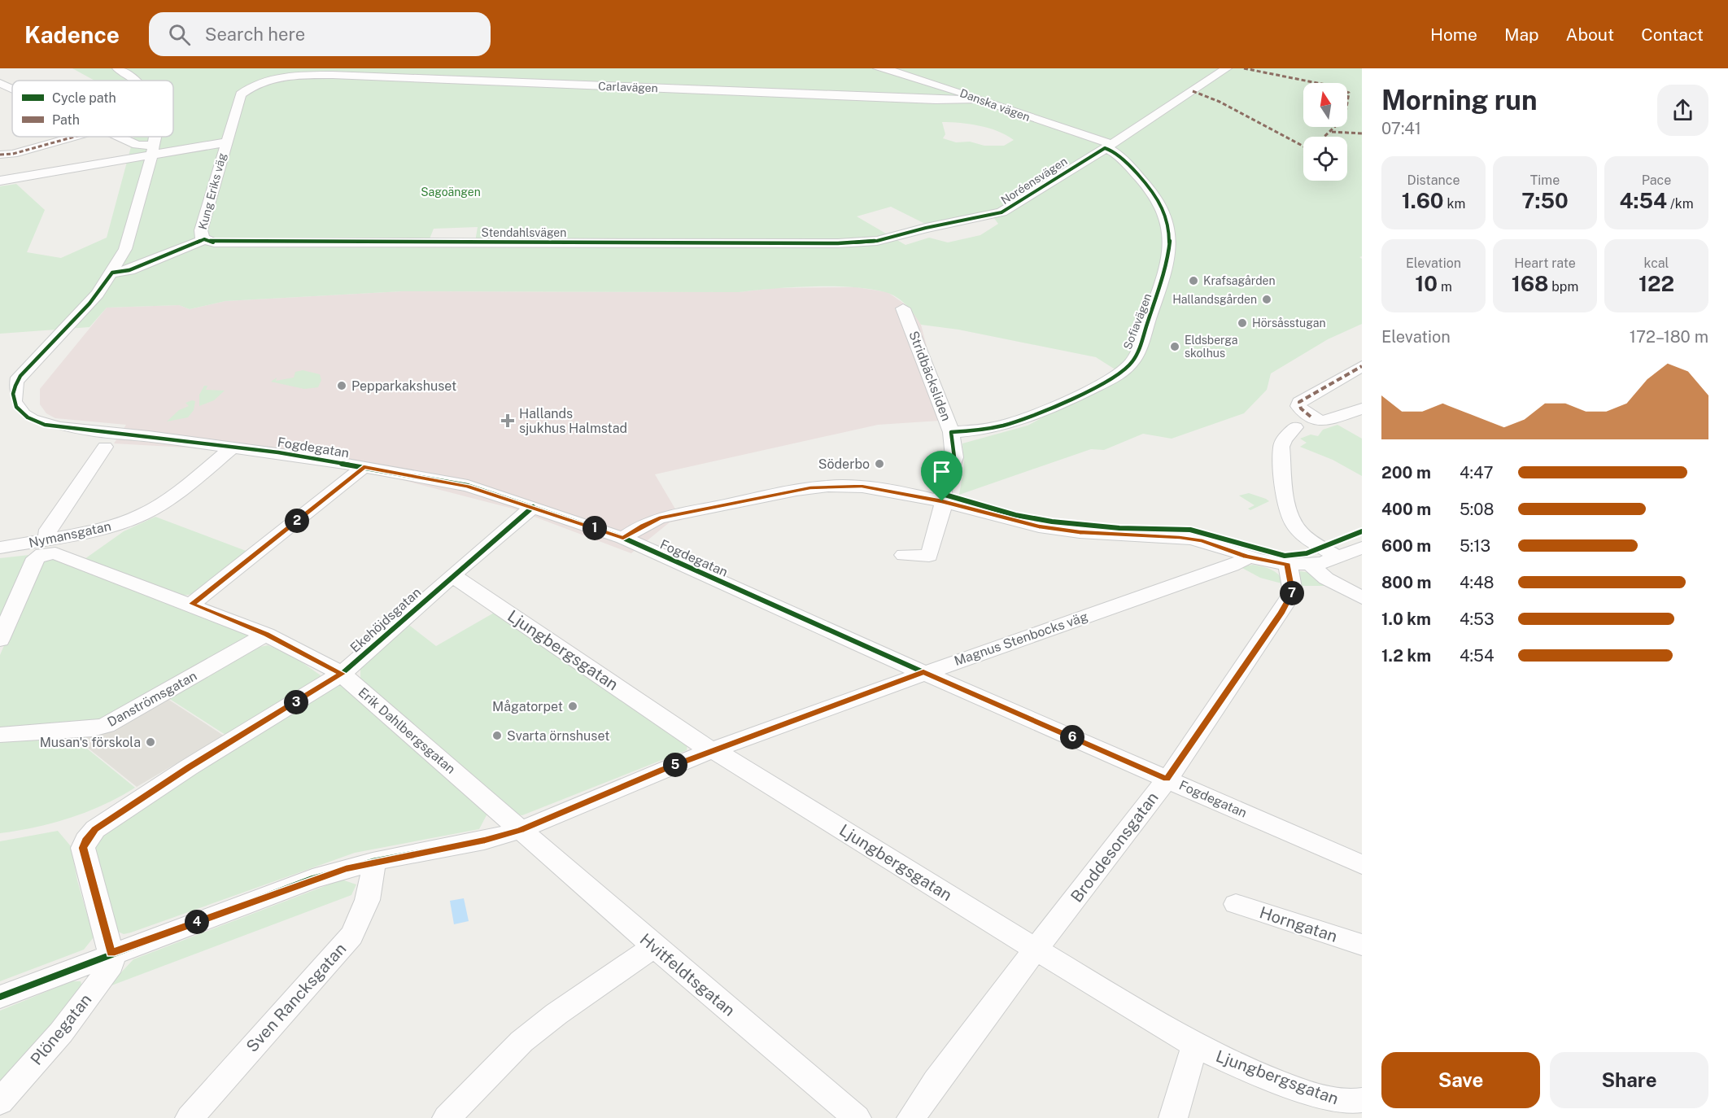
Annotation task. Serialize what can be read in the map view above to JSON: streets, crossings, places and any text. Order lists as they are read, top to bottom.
{
  "streets": {
    "street": [
      "Carlavägen",
      "Danska vägen",
      "Noréensvägen",
      "Kung Eriks väg",
      "Stendahlsvägen",
      "Sofiavägen",
      "Stridbäcksliden",
      "Fogdegatan",
      "Nymansgatan",
      "Ekehöjdsgatan",
      "Magnus Stenbocks väg",
      "Ljungbergsgatan",
      "Danströmsgatan",
      "Erik Dahlbergsgatan",
      "Broddesonsgatan",
      "Horngatan",
      "Hvitfeldtsgatan",
      "Sven Rancksgatan",
      "Plönegatan"
    ]
  },
  "crossings": [
    ["Carlavägen", "Danska vägen"],
    ["Carlavägen", "Kung Eriks väg"],
    ["Danska vägen", "Noréensvägen"],
    ["Danska vägen", "Sofiavägen"],
    ["Noréensvägen", "Stendahlsvägen"],
    ["Noréensvägen", "Sofiavägen"],
    ["Kung Eriks väg", "Stendahlsvägen"],
    ["Kung Eriks väg", "Fogdegatan"],
    ["Sofiavägen", "Stridbäcksliden"],
    ["Fogdegatan", "Nymansgatan"],
    ["Fogdegatan", "Ekehöjdsgatan"],
    ["Fogdegatan", "Magnus Stenbocks väg"],
    ["Fogdegatan", "Broddesonsgatan"],
    ["Nymansgatan", "Erik Dahlbergsgatan"],
    ["Ekehöjdsgatan", "Magnus Stenbocks väg"],
    ["Ekehöjdsgatan", "Ljungbergsgatan"],
    ["Ekehöjdsgatan", "Erik Dahlbergsgatan"],
    ["Ekehöjdsgatan", "Plönegatan"],
    ["Magnus Stenbocks väg", "Ljungbergsgatan"],
    ["Magnus Stenbocks väg", "Erik Dahlbergsgatan"],
    ["Magnus Stenbocks väg", "Hvitfeldtsgatan"],
    ["Magnus Stenbocks väg", "Sven Rancksgatan"],
    ["Magnus Stenbocks väg", "Plönegatan"],
    ["Ljungbergsgatan", "Broddesonsgatan"],
    ["Danströmsgatan", "Erik Dahlbergsgatan"],
    ["Erik Dahlbergsgatan", "Hvitfeldtsgatan"]
  ],
  "parks": ["Sagoängen"],
  "places": {
    "other": [
      "Krafsagården",
      "Hallandsgården",
      "Hörsåsstugan",
      "Eldsberga skolhus",
      "Pepparkakshuset",
      "Söderbo",
      "Mågatorpet",
      "Svarta örnshuset",
      "Musan's förskola"
    ],
    "health": ["Hallands sjukhus Halmstad"]
  },
  "legend": ["Cycle path", "Path"],
  "north": "top",
  "page": {
    "header": "Kadence",
    "search": "Search here",
    "nav": [
      "Home",
      "Map",
      "About",
      "Contact"
    ],
    "heading": ["Morning run", "07:41"],
    "stats": [
      ["Distance", "1.60 km"],
      ["Time", "7:50"],
      ["Pace", "4:54 /km"],
      ["Elevation", "10 m"],
      ["Heart rate", "168 bpm"],
      ["kcal", "122"]
    ],
    "chart": ["Elevation", "172–180 m"],
    "list": [
      {
        "name": "200 m",
        "note": "4:47"
      },
      {
        "name": "400 m",
        "note": "5:08"
      },
      {
        "name": "600 m",
        "note": "5:13"
      },
      {
        "name": "800 m",
        "note": "4:48"
      },
      {
        "name": "1.0 km",
        "note": "4:53"
      },
      {
        "name": "1.2 km",
        "note": "4:54"
      }
    ],
    "pins": [
      "2",
      "1",
      "7",
      "3",
      "6",
      "5",
      "4"
    ],
    "buttons": ["Save", "Share"]
  }
}
